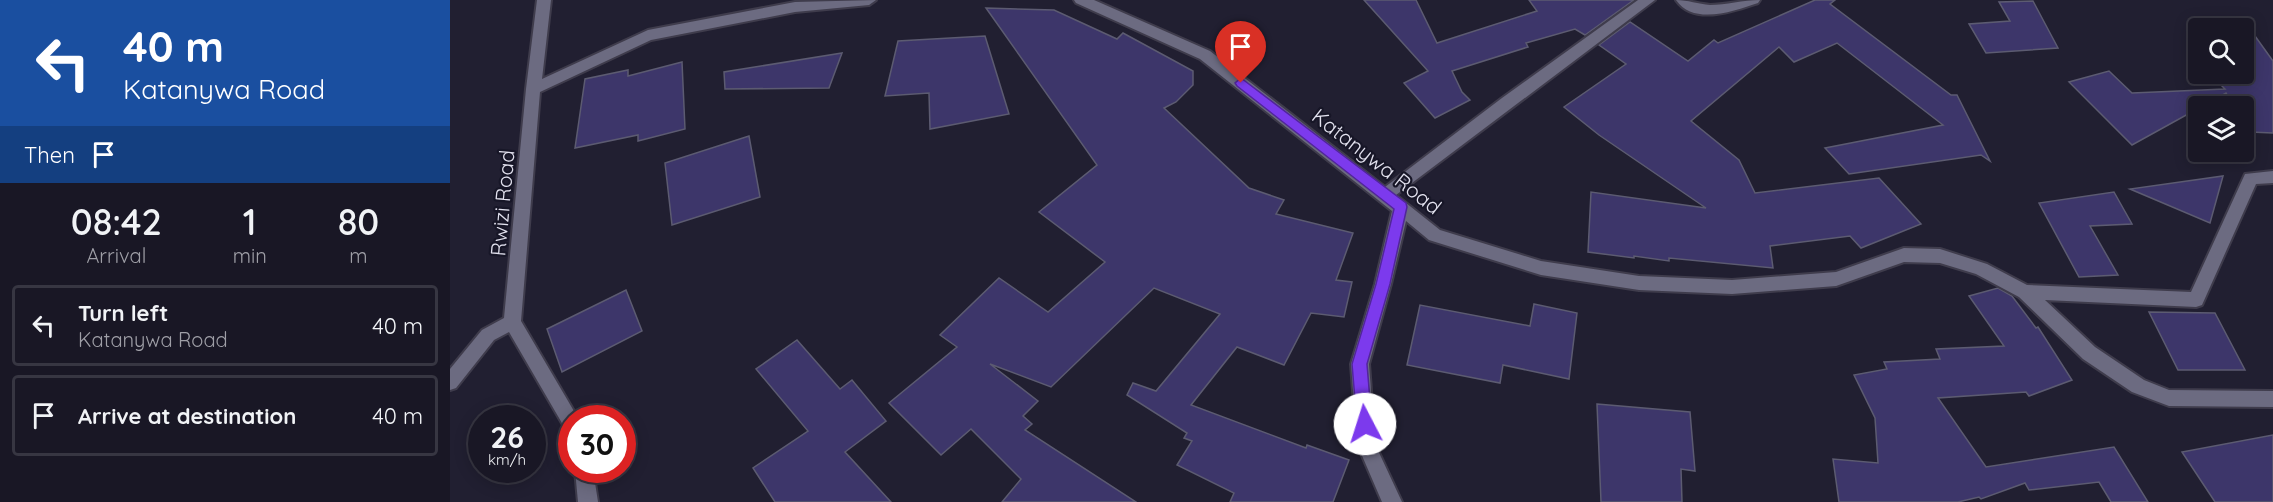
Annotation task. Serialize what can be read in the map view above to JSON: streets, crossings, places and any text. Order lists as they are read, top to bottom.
{
  "streets": {
    "street": ["Katanywa Road", "Rwizi Road"]
  },
  "page": {
    "turn": ["40 m", "Katanywa Road"],
    "then": "Then",
    "eta": [
      "08:42",
      "Arrival",
      "1",
      "min",
      "80",
      "m"
    ],
    "list": [
      {
        "name": "Turn left",
        "note": "Katanywa Road",
        "value": "40 m"
      },
      {
        "name": "Arrive at destination",
        "value": "40 m"
      }
    ],
    "speed": "26 km/h",
    "limit": "30"
  }
}
